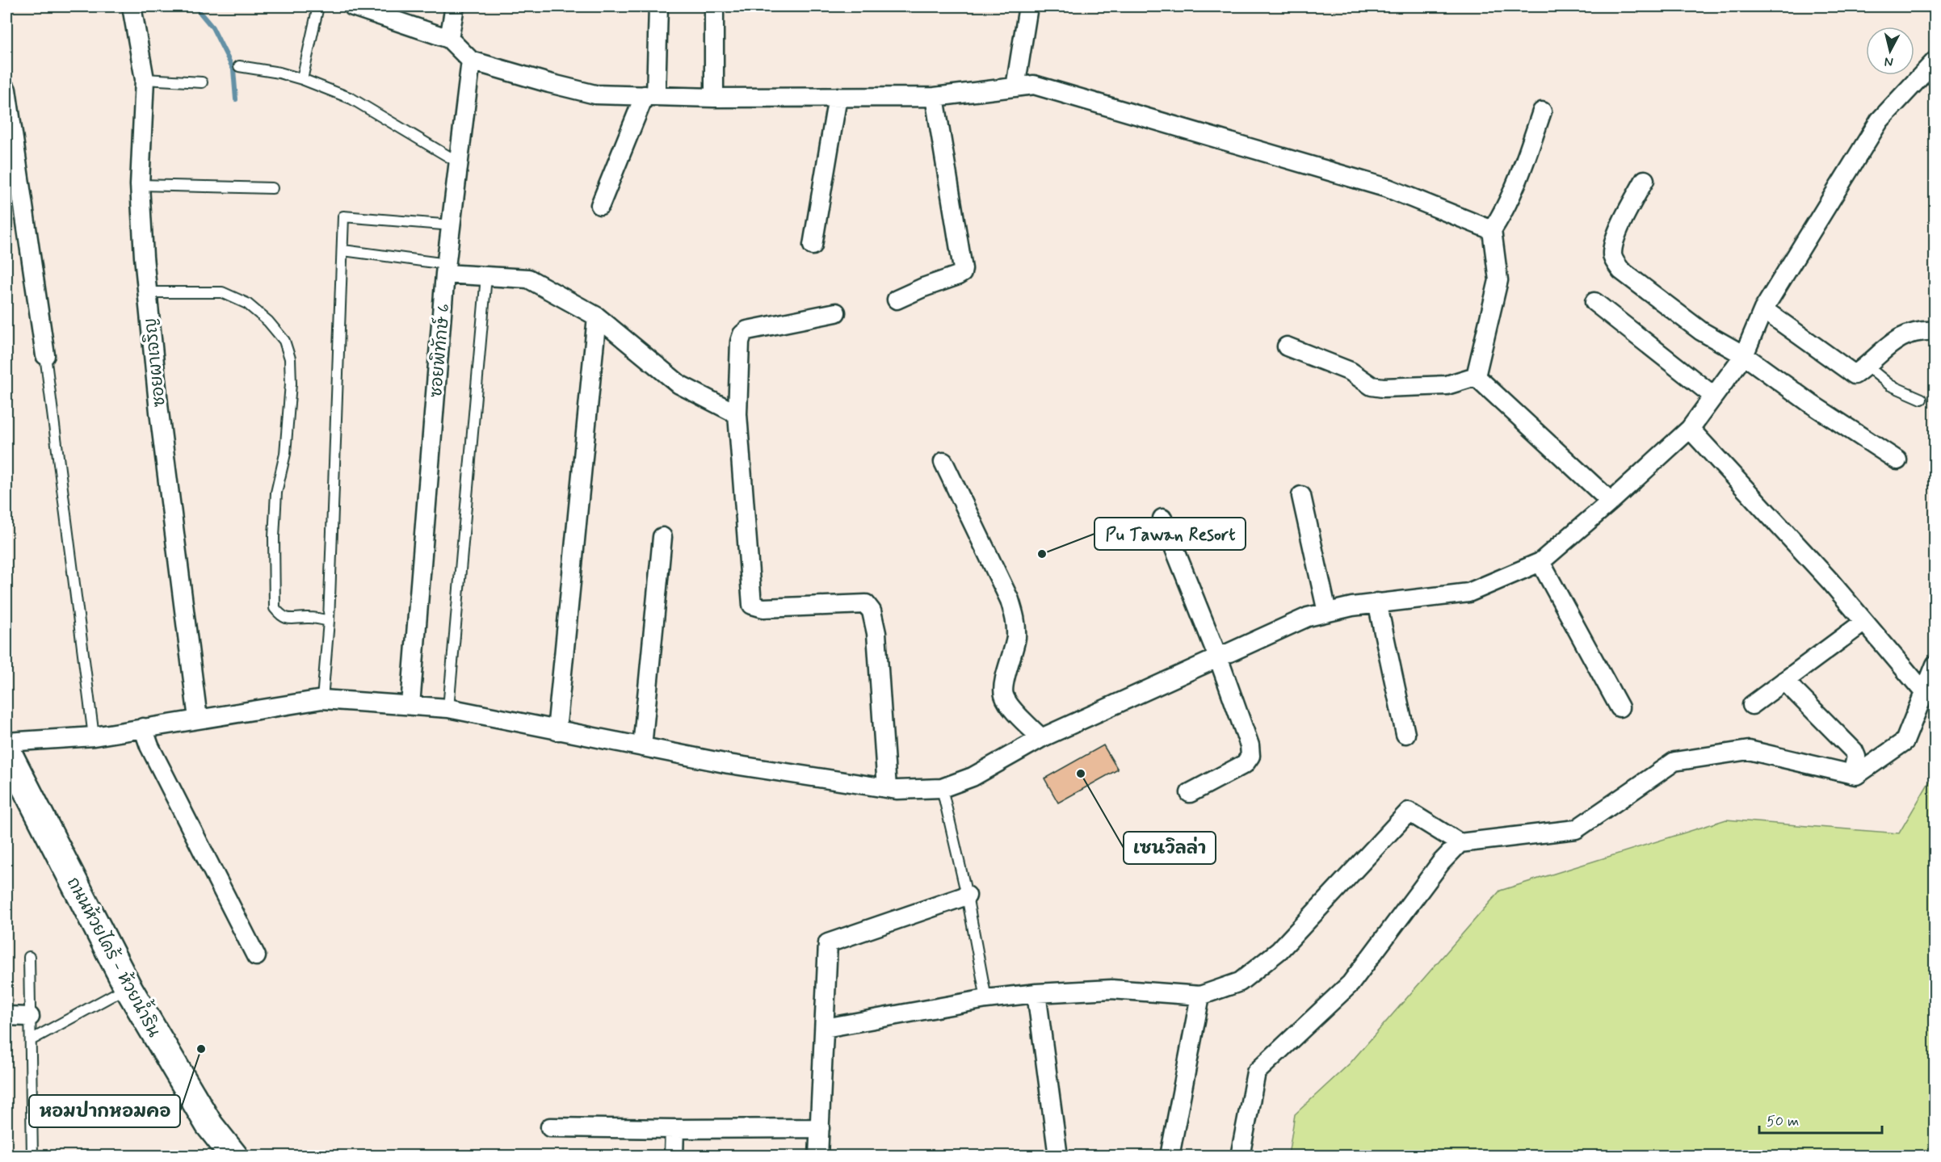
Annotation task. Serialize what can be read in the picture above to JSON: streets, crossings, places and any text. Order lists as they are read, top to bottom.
{
  "streets": {
    "main road": ["ถนนห้วยไคร้ - ห้วยน้ำริน"],
    "street": ["ซอยพิทักษ์ 6", "ซอยผาเจริญ"]
  },
  "places": ["Pu Tawan Resort", "เซนวิลล่า", "หอมปากหอมคอ"],
  "scale_bar": "50 m",
  "north": "bottom"
}
